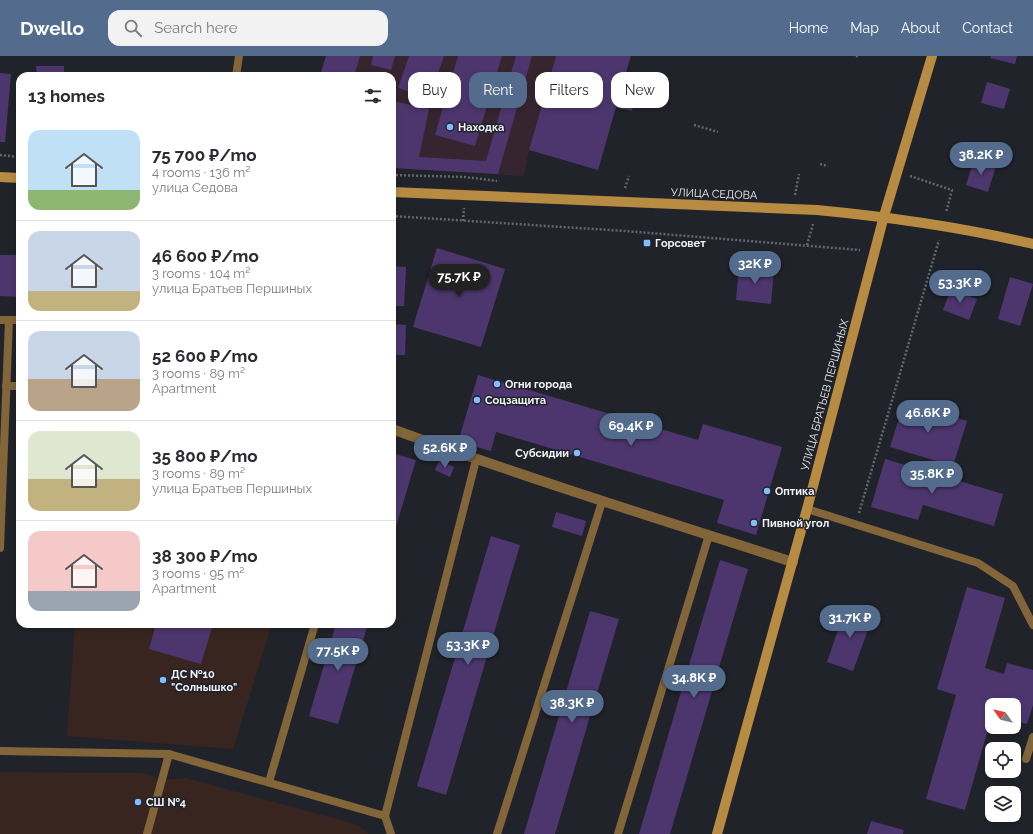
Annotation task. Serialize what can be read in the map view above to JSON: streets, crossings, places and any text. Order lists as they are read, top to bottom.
{
  "streets": {
    "street": ["УЛИЦА СЕДОВА", "УЛИЦА БРАТЬЕВ ПЕРШИНЫХ"]
  },
  "crossings": [
    ["УЛИЦА СЕДОВА", "УЛИЦА БРАТЬЕВ ПЕРШИНЫХ"]
  ],
  "places": {
    "other": [
      "Находка",
      "Огни города",
      "Соцзащита",
      "Субсидии",
      "Оптика",
      "Пивной угол",
      "ДС №10 \"Солнышко\"",
      "СШ №4"
    ],
    "transit": ["Горсовет"]
  },
  "north": "top left",
  "page": {
    "header": "Dwello",
    "search": "Search here",
    "nav": [
      "Home",
      "Map",
      "About",
      "Contact"
    ],
    "chip": [
      "Buy",
      "Rent",
      "Filters",
      "New"
    ],
    "heading": "13 homes",
    "list": [
      {
        "name": "75 700 ₽/mo",
        "note": "4 rooms · 136 m² · улица Седова"
      },
      {
        "name": "46 600 ₽/mo",
        "note": "3 rooms · 104 m² · улица Братьев Першиных"
      },
      {
        "name": "52 600 ₽/mo",
        "note": "3 rooms · 89 m² · Apartment"
      },
      {
        "name": "35 800 ₽/mo",
        "note": "3 rooms · 89 m² · улица Братьев Першиных"
      },
      {
        "name": "38 300 ₽/mo",
        "note": "3 rooms · 95 m² · Apartment"
      }
    ],
    "price": [
      "38.2K ₽",
      "32K ₽",
      "75.7K ₽",
      "53.3K ₽",
      "46.6K ₽",
      "69.4K ₽",
      "52.6K ₽",
      "35.8K ₽",
      "31.7K ₽",
      "53.3K ₽",
      "77.5K ₽",
      "34.8K ₽",
      "38.3K ₽"
    ]
  }
}
